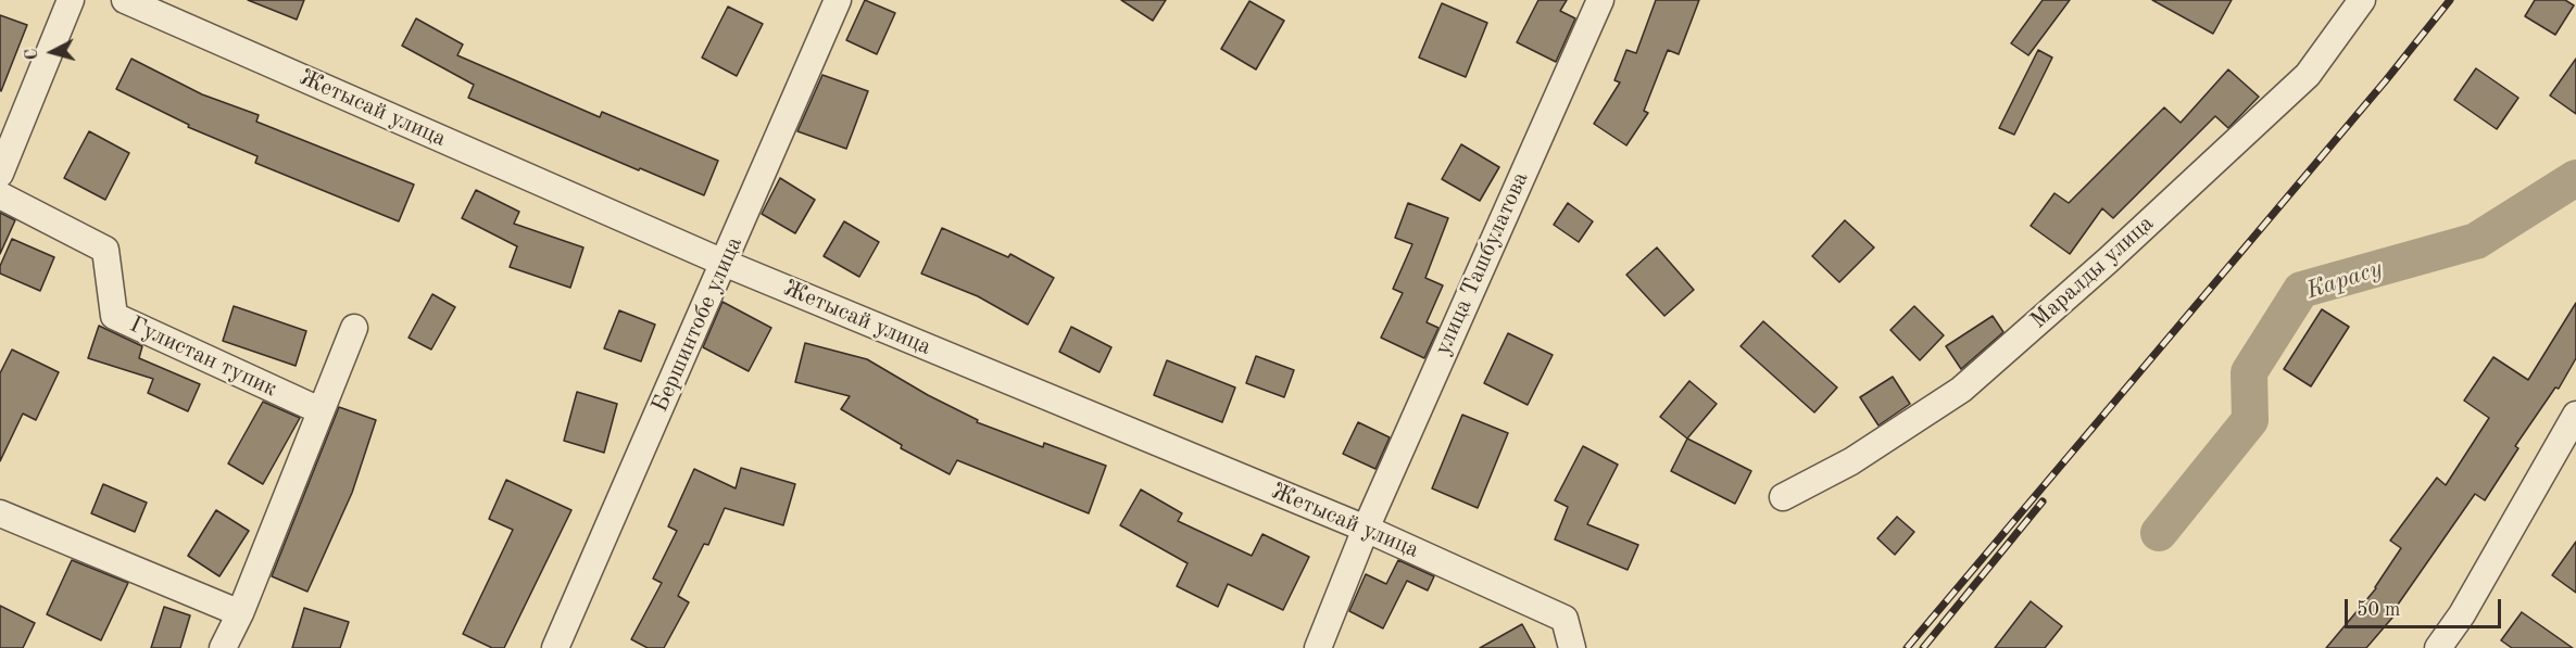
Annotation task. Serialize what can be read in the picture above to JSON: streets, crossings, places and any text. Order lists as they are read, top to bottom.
{
  "streets": {
    "street": [
      "Жетысай улица",
      "улица Ташбулатова",
      "Маралды улица",
      "Бершинтобе улица",
      "Гулистан тупик"
    ]
  },
  "crossings": [
    ["Жетысай улица", "улица Ташбулатова"],
    ["Жетысай улица", "Бершинтобе улица"]
  ],
  "water": ["Карасу"],
  "scale_bar": "50 m",
  "north": "left"
}
